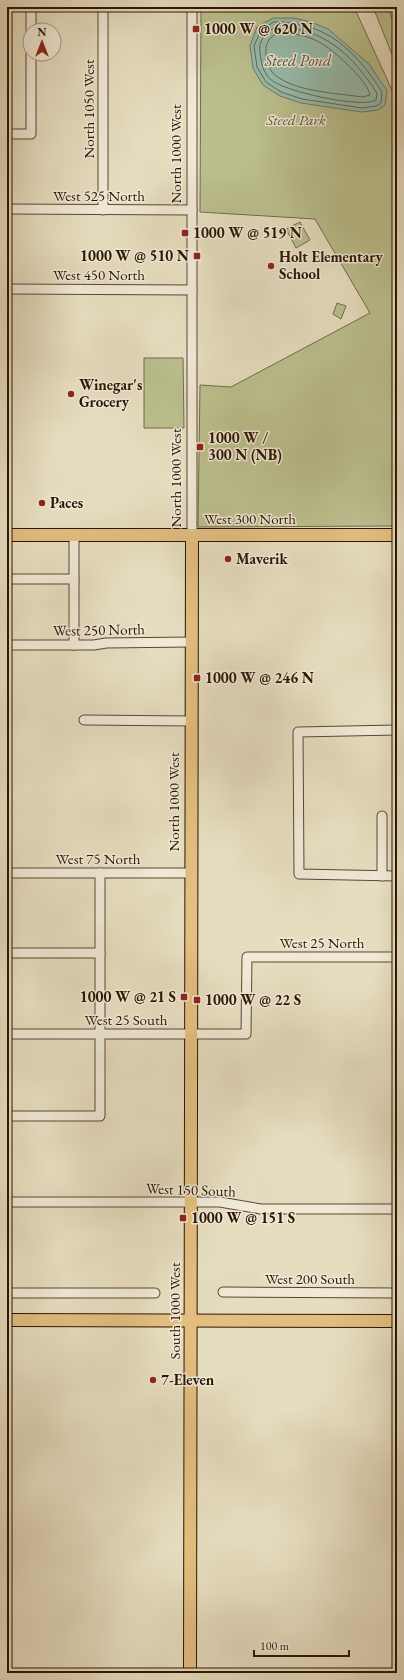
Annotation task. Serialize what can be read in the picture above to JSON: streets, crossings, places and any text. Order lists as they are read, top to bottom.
{
  "streets": {
    "main road": ["North 1000 West", "West 300 North", "South 1000 West"],
    "street": [
      "North 1050 West",
      "West 525 North",
      "West 450 North",
      "West 250 North",
      "West 75 North",
      "West 25 North",
      "West 25 South",
      "West 150 South",
      "West 200 South"
    ]
  },
  "crossings": [
    ["North 1050 West", "West 525 North"],
    ["North 1000 West", "West 525 North"],
    ["North 1000 West", "West 450 North"],
    ["North 1000 West", "West 300 North"],
    ["North 1000 West", "West 250 North"],
    ["North 1000 West", "West 75 North"],
    ["North 1000 West", "South 1000 West"],
    ["West 25 North", "West 25 South"],
    ["West 25 South", "South 1000 West"],
    ["West 150 South", "South 1000 West"]
  ],
  "water": ["Steed Pond"],
  "parks": ["Steed Park"],
  "places": {
    "transit": [
      "1000 W @ 620 N",
      "1000 W @ 519 N",
      "1000 W @ 510 N",
      "1000 W / 300 N (NB)",
      "1000 W @ 246 N",
      "1000 W @ 21 S",
      "1000 W @ 22 S",
      "1000 W @ 151 S"
    ],
    "other": [
      "Holt Elementary School",
      "Winegar's Grocery",
      "Paces",
      "Maverik",
      "7-Eleven"
    ]
  },
  "scale_bar": "100 m",
  "north": "top"
}
